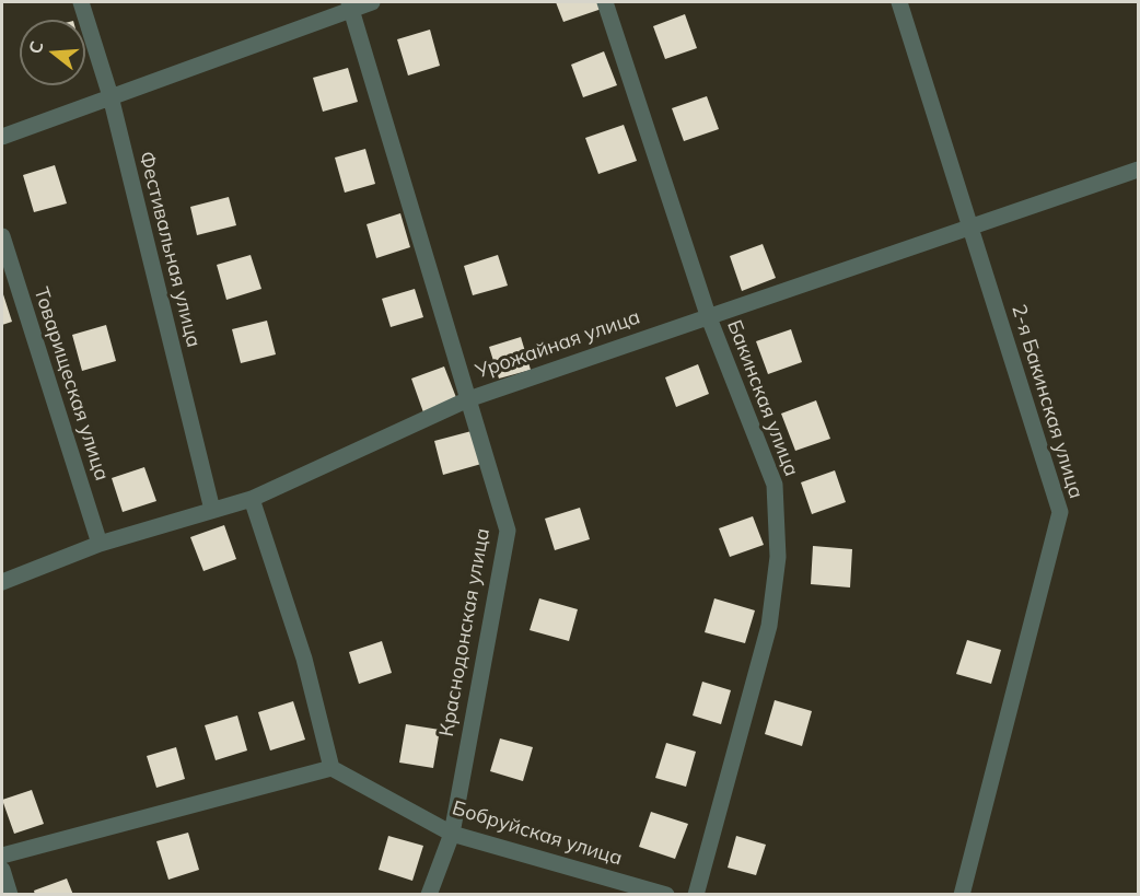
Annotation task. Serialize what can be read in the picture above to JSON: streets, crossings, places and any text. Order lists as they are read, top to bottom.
{
  "streets": {
    "street": [
      "Фестивальная улица",
      "Урожайная улица",
      "Товарищеская улица",
      "Бакинская улица",
      "2-я Бакинская улица",
      "Краснодонская улица",
      "Бобруйская улица"
    ]
  },
  "crossings": [
    ["Фестивальная улица", "Урожайная улица"],
    ["Урожайная улица", "Товарищеская улица"],
    ["Урожайная улица", "Бакинская улица"],
    ["Урожайная улица", "2-я Бакинская улица"],
    ["Урожайная улица", "Краснодонская улица"],
    ["Краснодонская улица", "Бобруйская улица"]
  ],
  "north": "left"
}
